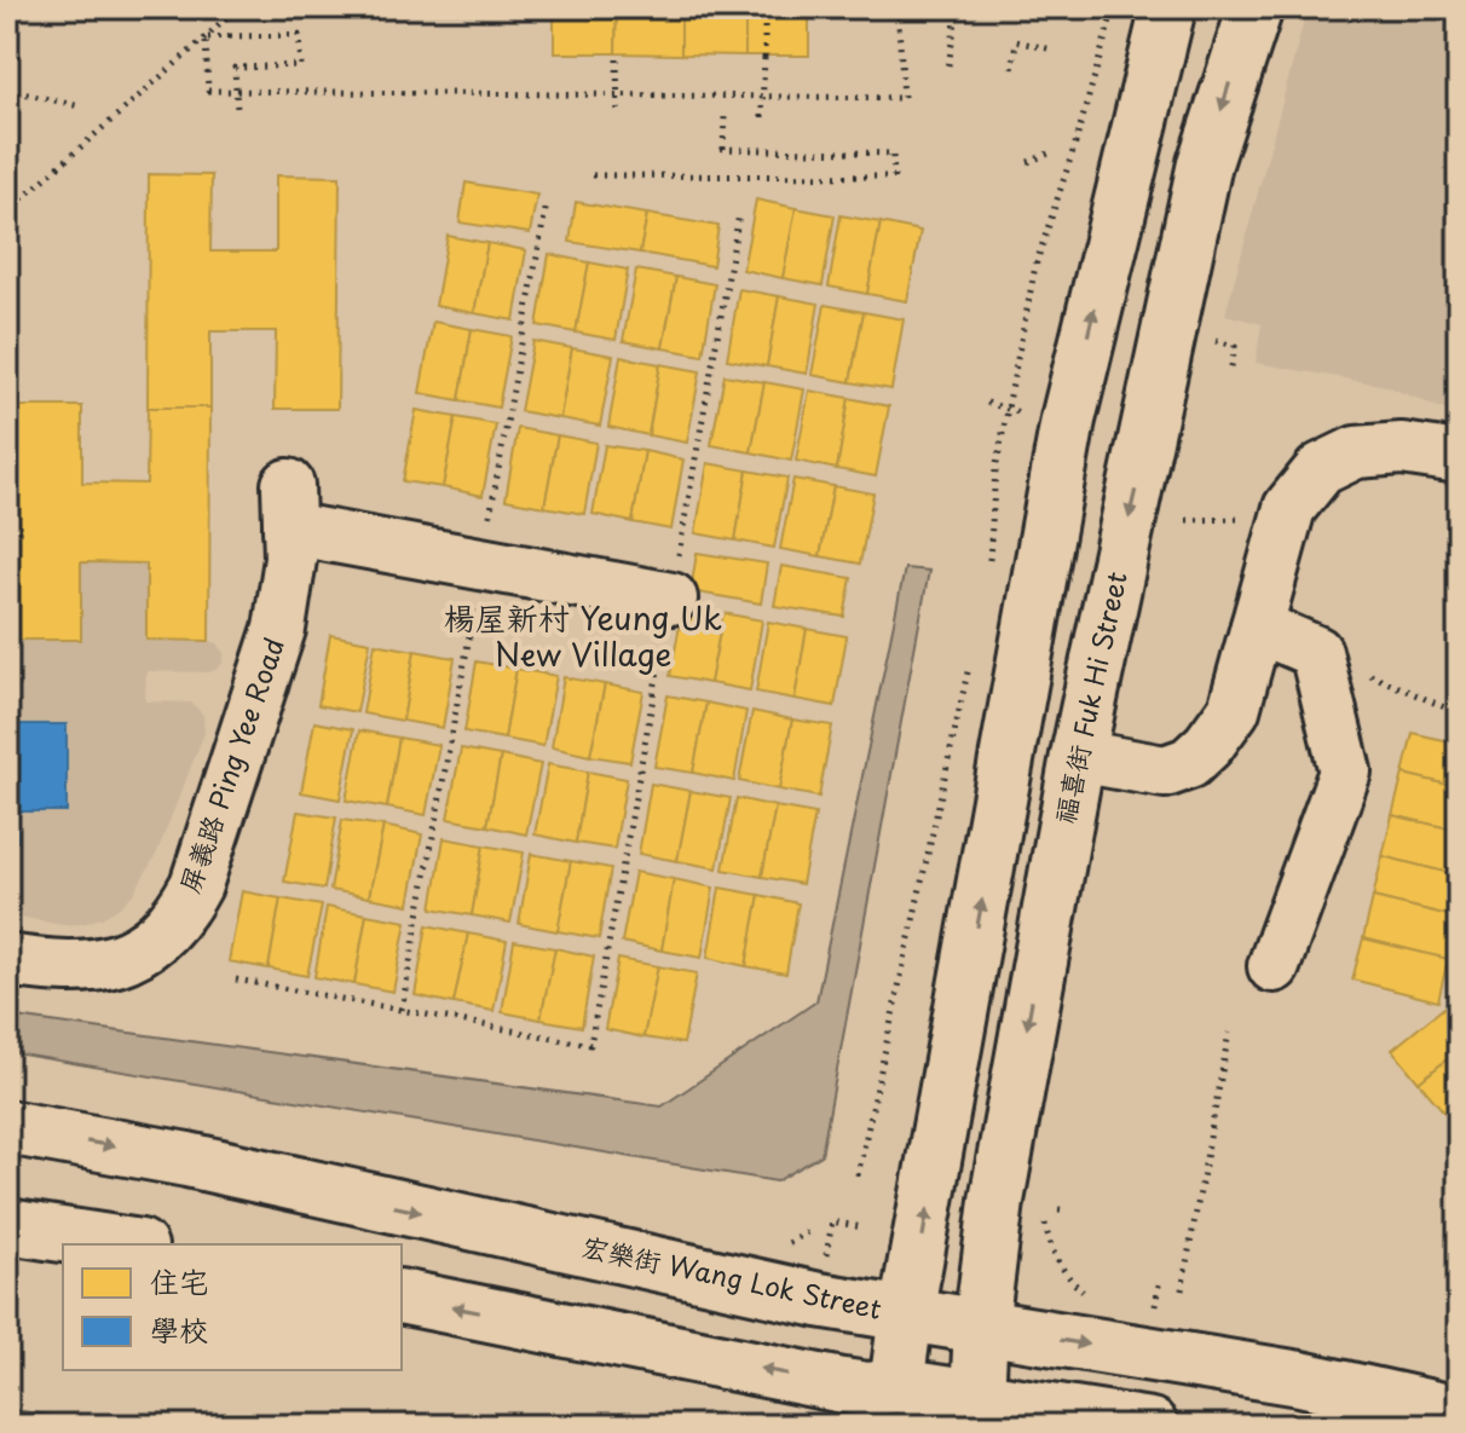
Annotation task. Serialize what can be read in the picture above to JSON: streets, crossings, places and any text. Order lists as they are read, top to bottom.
{
  "streets": {
    "main road": ["福喜街 Fuk Hi Street", "宏樂街 Wang Lok Street"],
    "street": ["屏義路 Ping Yee Road"]
  },
  "crossings": [
    ["福喜街 Fuk Hi Street", "宏樂街 Wang Lok Street"]
  ],
  "districts": ["楊屋新村 Yeung Uk New Village"],
  "legend": ["住宅", "學校"]
}
